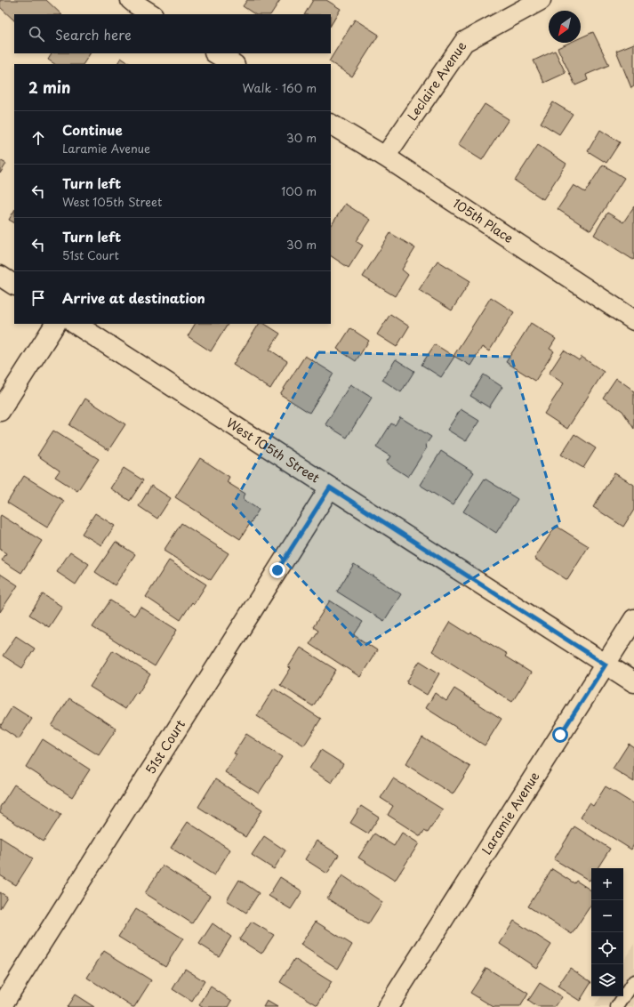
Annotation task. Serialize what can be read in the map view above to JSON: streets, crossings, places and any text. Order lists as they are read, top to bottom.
{
  "streets": {
    "street": [
      "Leclaire Avenue",
      "105th Place",
      "West 105th Street",
      "51st Court",
      "Laramie Avenue"
    ]
  },
  "crossings": [
    ["Leclaire Avenue", "105th Place"],
    ["West 105th Street", "51st Court"],
    ["West 105th Street", "Laramie Avenue"]
  ],
  "north": "bottom left",
  "page": {
    "search": "Search here",
    "heading": ["2 min", "Walk · 160 m"],
    "list": [
      ["Continue", "Laramie Avenue", "30 m"],
      ["Turn left", "West 105th Street", "100 m"],
      ["Turn left", "51st Court", "30 m"],
      "Arrive at destination"
    ],
    "map_buttons": ["+", "−"]
  }
}
